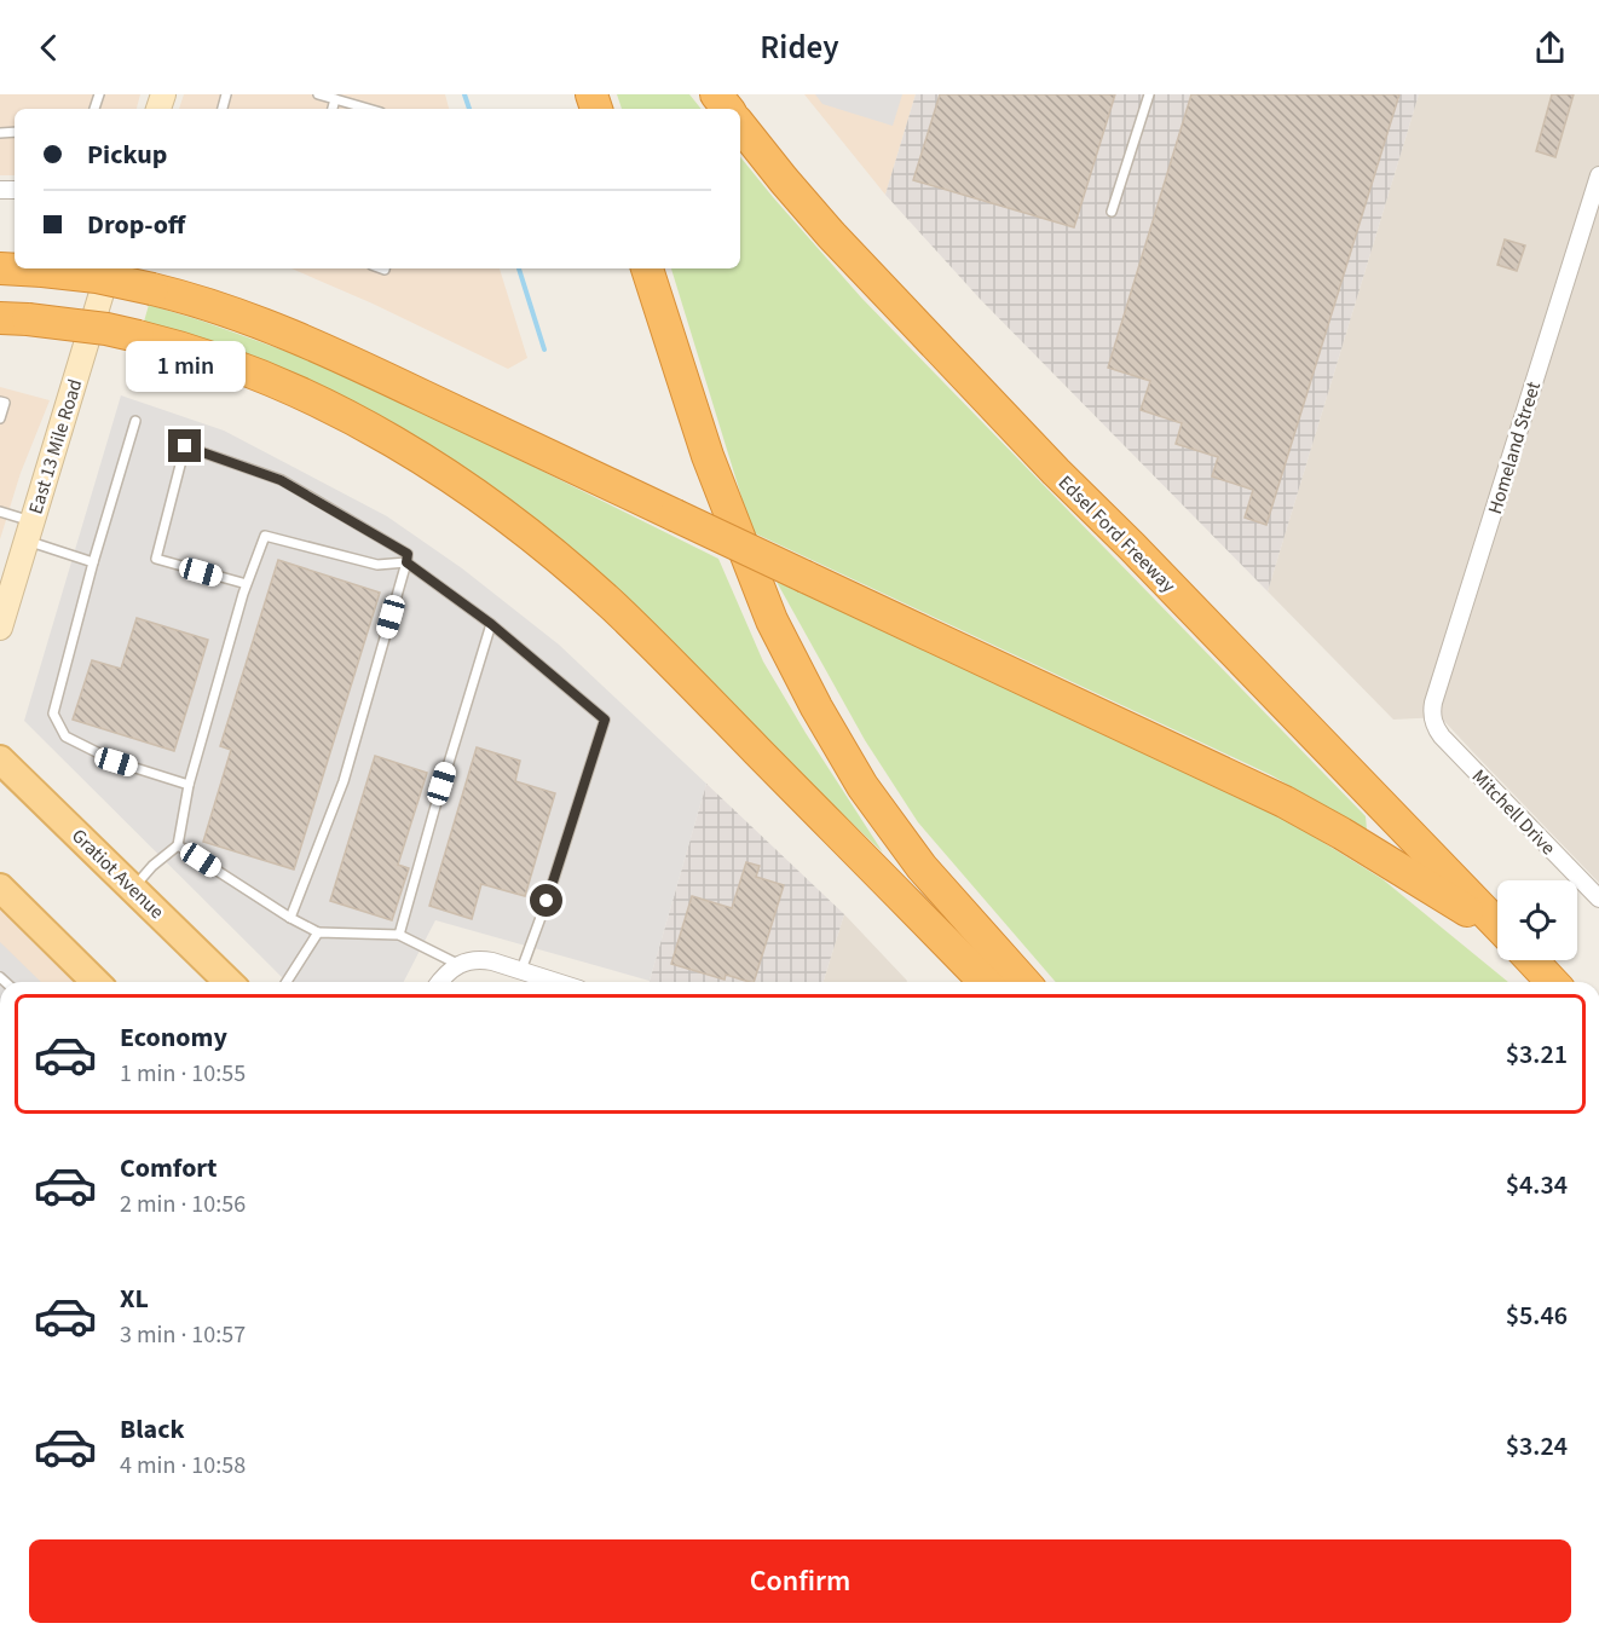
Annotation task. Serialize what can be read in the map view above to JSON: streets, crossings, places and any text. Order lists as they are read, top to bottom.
{
  "streets": {
    "highway": ["Edsel Ford Freeway"],
    "main road": ["East 13 Mile Road", "Gratiot Avenue"],
    "street": ["Homeland Street", "Mitchell Drive"]
  },
  "crossings": [
    ["Homeland Street", "Mitchell Drive"]
  ],
  "page": {
    "header": "Ridey",
    "banner": ["Pickup", "Drop-off"],
    "bubble": "1 min",
    "list": [
      {
        "name": "Economy",
        "note": "1 min · 10:55",
        "value": "$3.21"
      },
      {
        "name": "Comfort",
        "note": "2 min · 10:56",
        "value": "$4.34"
      },
      {
        "name": "XL",
        "note": "3 min · 10:57",
        "value": "$5.46"
      },
      {
        "name": "Black",
        "note": "4 min · 10:58",
        "value": "$3.24"
      }
    ],
    "buttons": "Confirm"
  }
}
